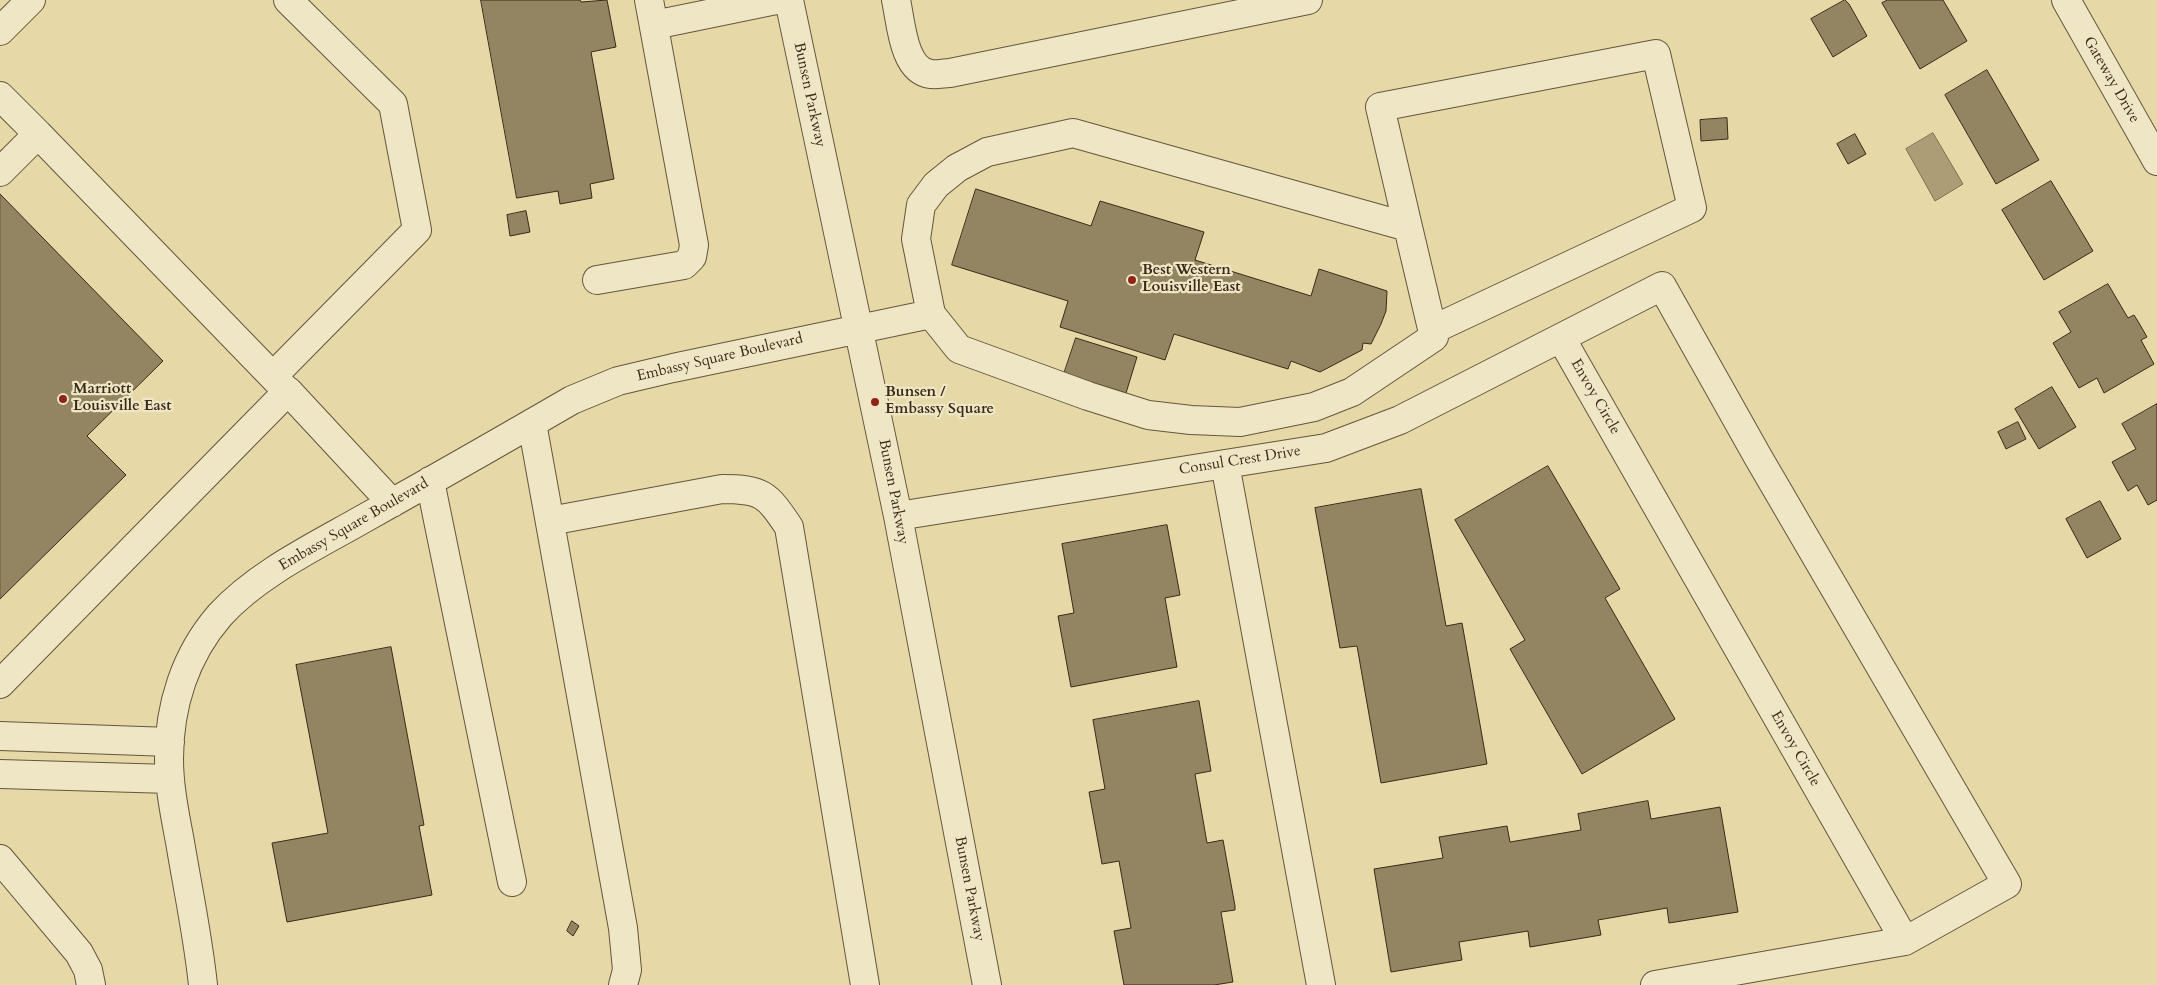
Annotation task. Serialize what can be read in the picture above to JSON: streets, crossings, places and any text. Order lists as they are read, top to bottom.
{
  "streets": {
    "street": [
      "Gateway Drive",
      "Bunsen Parkway",
      "Embassy Square Boulevard",
      "Envoy Circle",
      "Consul Crest Drive"
    ]
  },
  "crossings": [
    ["Bunsen Parkway", "Embassy Square Boulevard"],
    ["Bunsen Parkway", "Consul Crest Drive"],
    ["Envoy Circle", "Consul Crest Drive"]
  ],
  "places": ["Best Western Louisville East", "Marriott Louisville East", "Bunsen / Embassy Square"]
}
